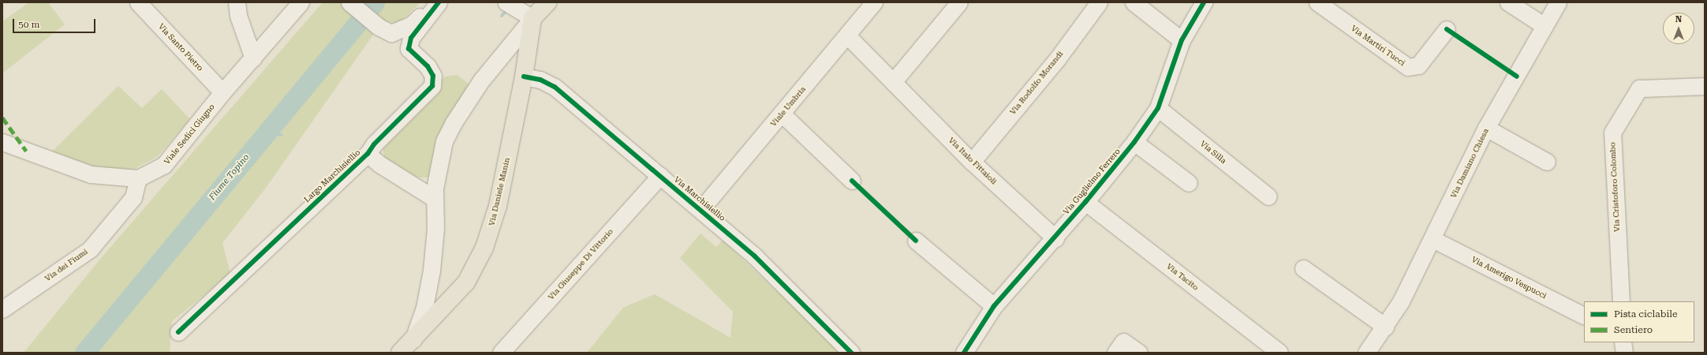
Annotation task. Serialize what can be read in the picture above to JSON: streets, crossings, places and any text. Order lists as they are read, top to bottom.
{
  "streets": {
    "main road": ["Via Daniele Manin"],
    "street": [
      "Via Martiri Tucci",
      "Via Santo Pietro",
      "Via Rodolfo Morandi",
      "Viale Umbria",
      "Viale Sedici Giugno",
      "Via Silla",
      "Via Italo Fittaioli",
      "Via Damiano Chiesa",
      "Largo Marchisiellio",
      "Via Guglielmo Ferrero",
      "Via Cristoforo Colombo",
      "Via Marchisiellio",
      "Via Giuseppe Di Vittorio",
      "Via dei Fiumi",
      "Via Tacito",
      "Via Amerigo Vespucci"
    ]
  },
  "crossings": [
    ["Via Santo Pietro", "Viale Sedici Giugno"],
    ["Via Rodolfo Morandi", "Via Italo Fittaioli"],
    ["Viale Umbria", "Via Italo Fittaioli"],
    ["Viale Umbria", "Via Marchisiellio"],
    ["Viale Sedici Giugno", "Via dei Fiumi"],
    ["Via Silla", "Via Guglielmo Ferrero"],
    ["Via Italo Fittaioli", "Via Guglielmo Ferrero"],
    ["Via Damiano Chiesa", "Via Amerigo Vespucci"],
    ["Via Guglielmo Ferrero", "Via Tacito"],
    ["Via Daniele Manin", "Via Marchisiellio"],
    ["Via Marchisiellio", "Via Giuseppe Di Vittorio"]
  ],
  "water": ["Fiume Topino"],
  "legend": ["Pista ciclabile", "Sentiero"],
  "scale_bar": "50 m",
  "north": "top"
}
